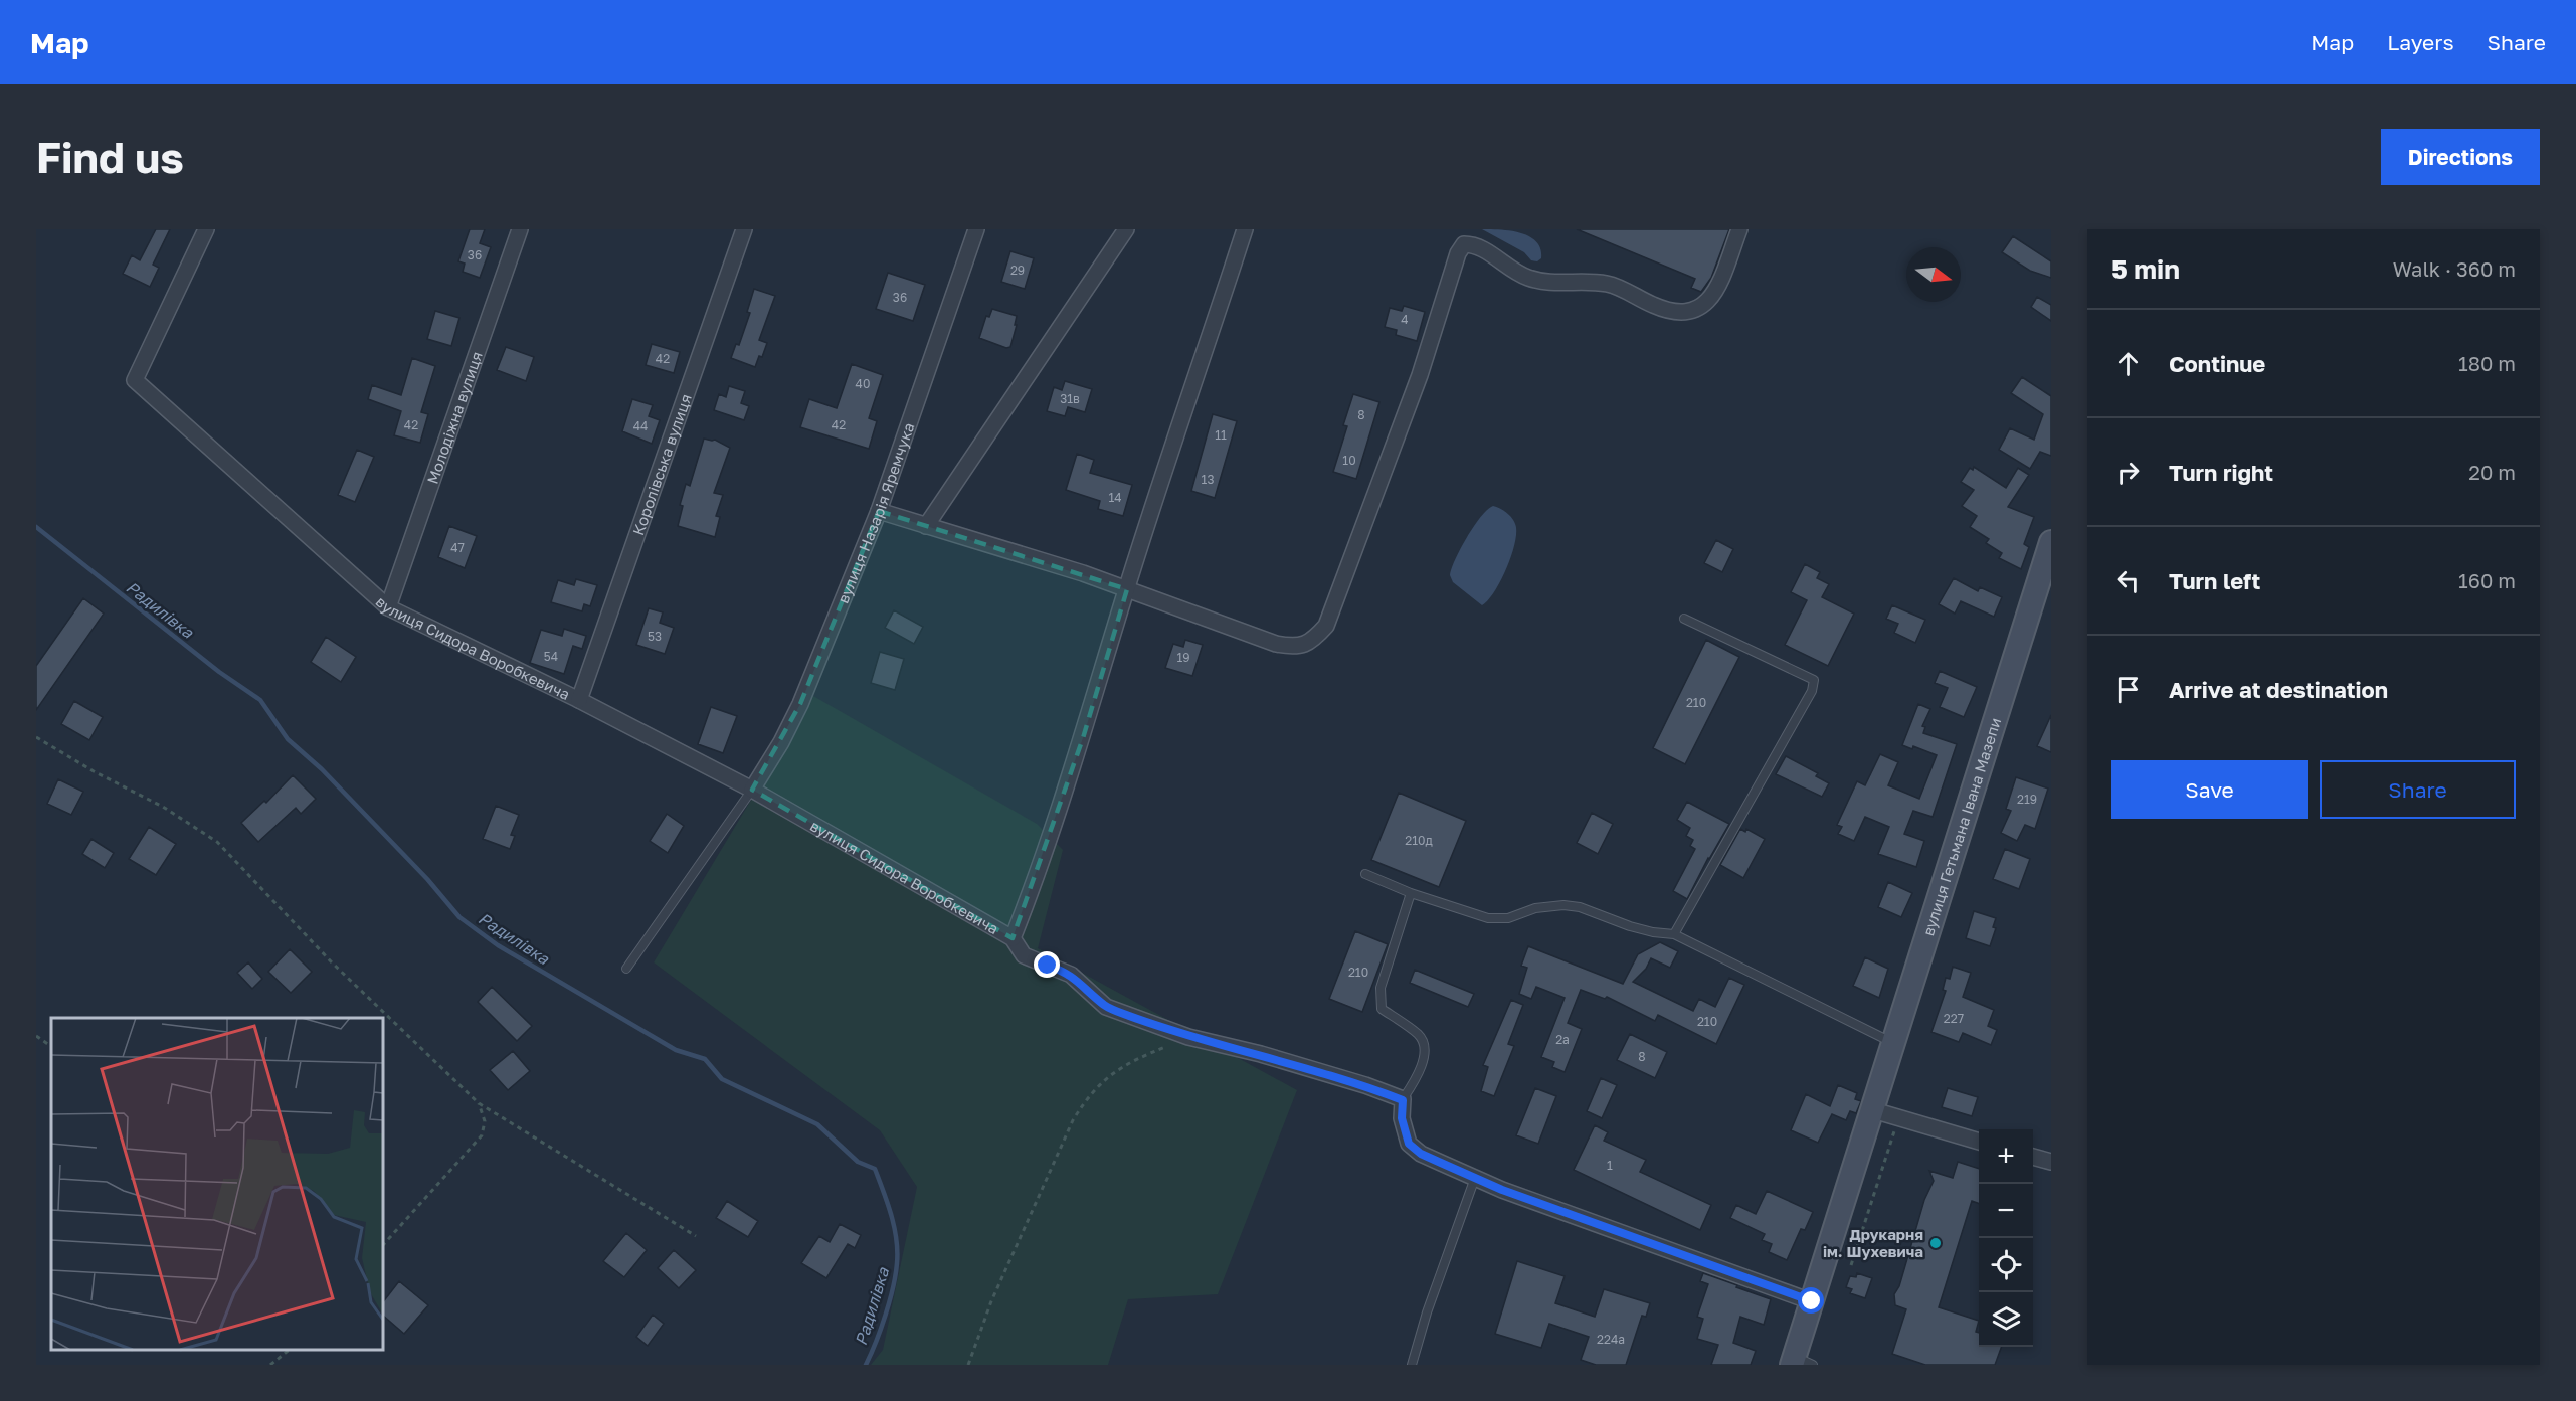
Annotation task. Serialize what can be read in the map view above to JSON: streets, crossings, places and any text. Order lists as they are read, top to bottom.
{
  "streets": {
    "main road": ["вулиця Гетьмана Івана Мазепи"],
    "street": [
      "Молодіжна вулиця",
      "Королівська вулиця",
      "вулиця Назарія Яремчука",
      "вулиця Сидора Воробкевича"
    ]
  },
  "crossings": [
    ["Молодіжна вулиця", "вулиця Сидора Воробкевича"],
    ["Королівська вулиця", "вулиця Сидора Воробкевича"],
    ["вулиця Назарія Яремчука", "вулиця Сидора Воробкевича"]
  ],
  "water": ["Радилівка"],
  "places": ["Друкарня ім. Шухевича"],
  "house_numbers": [
    "36",
    "29",
    "36",
    "4",
    "42",
    "40",
    "31в",
    "8",
    "42",
    "42",
    "44",
    "11",
    "10",
    "13",
    "14",
    "47",
    "53",
    "54",
    "19",
    "210",
    "219",
    "210д",
    "210",
    "227",
    "210",
    "2а",
    "8",
    "1",
    "224а"
  ],
  "north": "right",
  "page": {
    "header": "Map",
    "nav": ["Map", "Layers", "Share"],
    "buttons": [
      "Directions",
      ["Save", "Share"]
    ],
    "title": "Find us",
    "heading": ["5 min", "Walk · 360 m"],
    "list": [
      ["Continue", "180 m"],
      ["Turn right", "20 m"],
      ["Turn left", "160 m"],
      "Arrive at destination"
    ],
    "map_buttons": ["+", "−"]
  }
}
